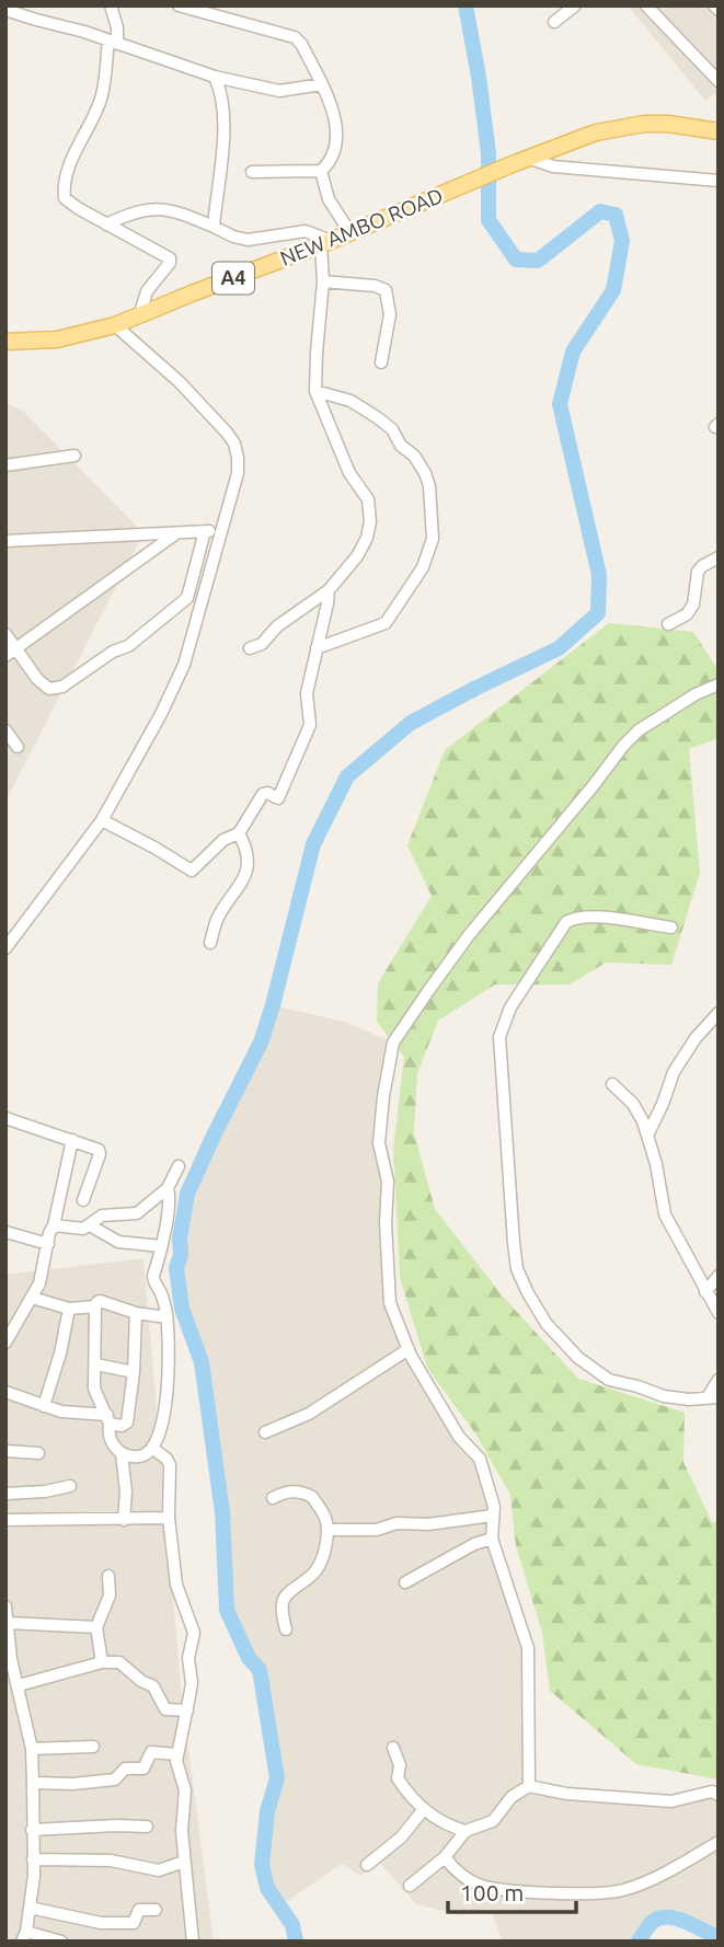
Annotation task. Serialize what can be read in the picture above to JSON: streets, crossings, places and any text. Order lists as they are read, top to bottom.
{
  "streets": {
    "main road": ["NEW AMBO ROAD", "A4"]
  },
  "scale_bar": "100 m"
}
